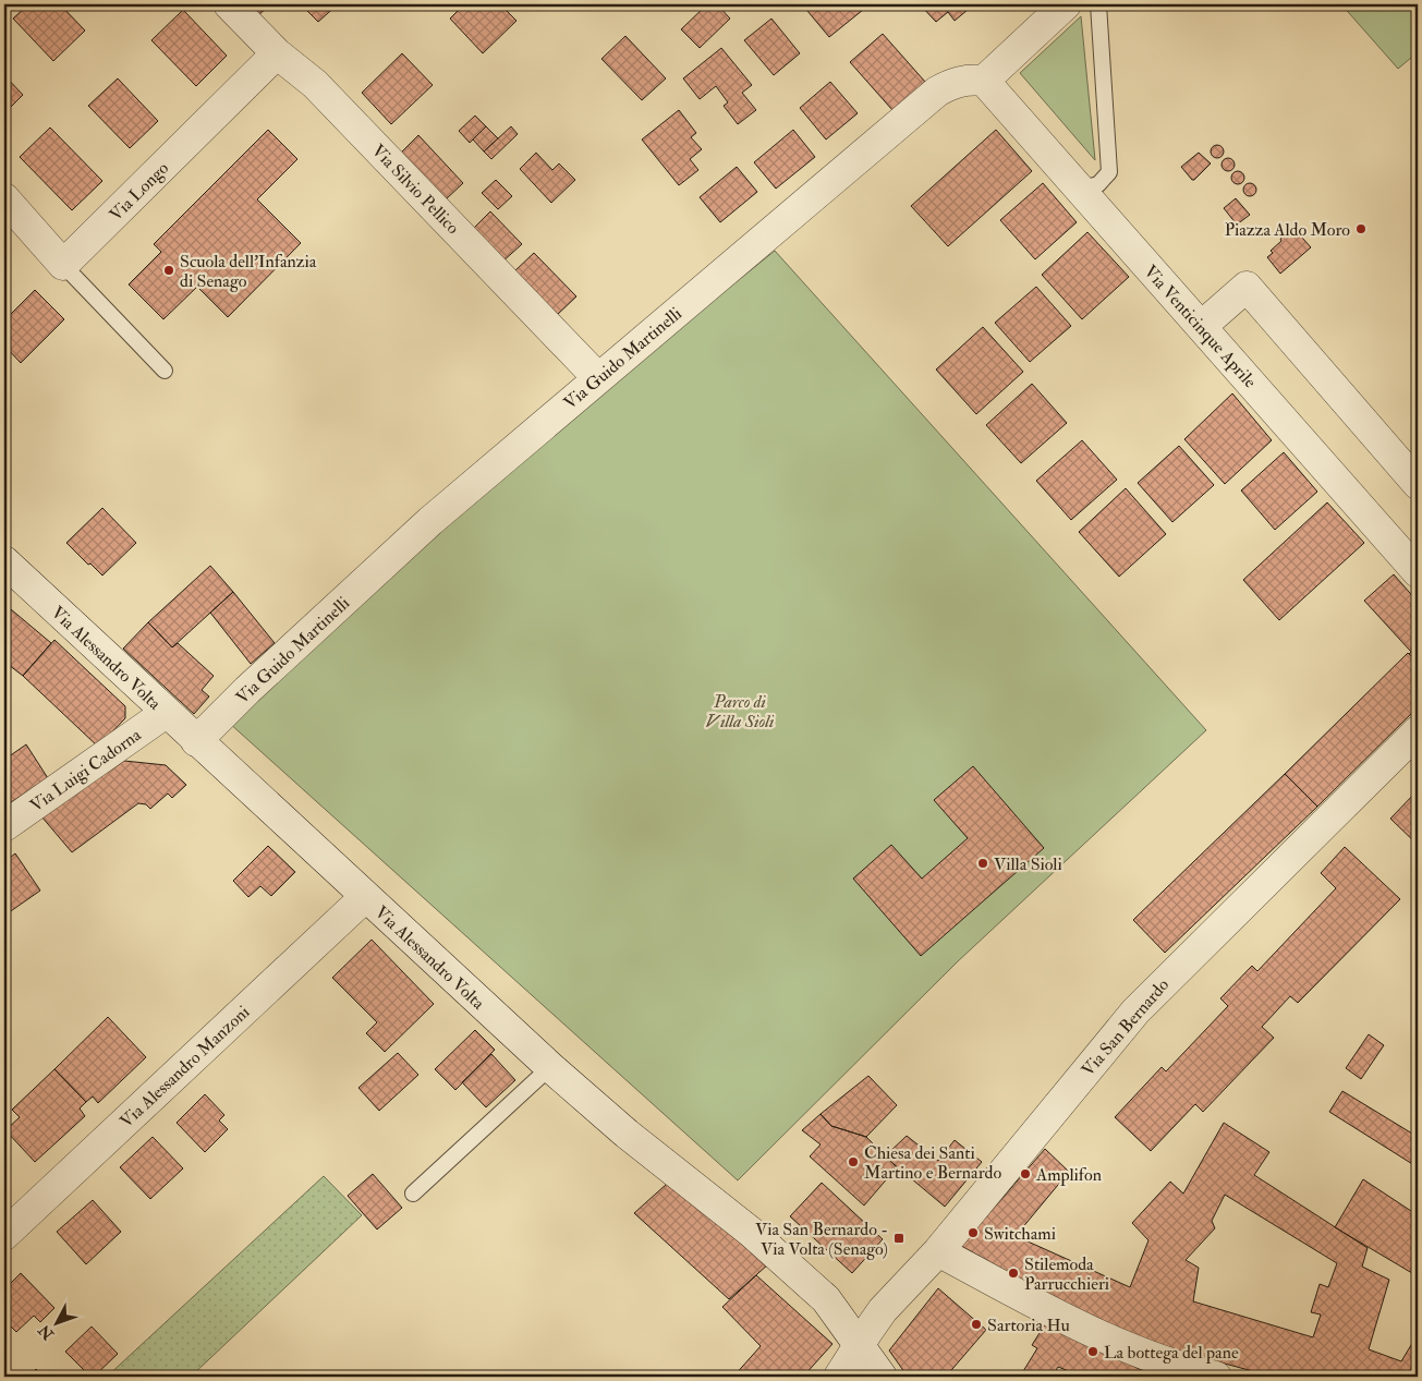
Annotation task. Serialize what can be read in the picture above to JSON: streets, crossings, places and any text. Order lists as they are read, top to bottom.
{
  "streets": {
    "street": [
      "Via Silvio Pellico",
      "Via Longo",
      "Via Venticinque Aprile",
      "Via Guido Martinelli",
      "Via Alessandro Volta",
      "Via Luigi Cadorna",
      "Via San Bernardo",
      "Via Alessandro Manzoni"
    ]
  },
  "crossings": [
    ["Via Silvio Pellico", "Via Longo"],
    ["Via Silvio Pellico", "Via Guido Martinelli"],
    ["Via Venticinque Aprile", "Via Guido Martinelli"],
    ["Via Guido Martinelli", "Via Alessandro Volta"],
    ["Via Alessandro Volta", "Via Luigi Cadorna"],
    ["Via Alessandro Volta", "Via San Bernardo"],
    ["Via Alessandro Volta", "Via Alessandro Manzoni"]
  ],
  "parks": ["Parco di Villa Sioli"],
  "places": {
    "other": [
      "Piazza Aldo Moro",
      "Scuola dell'Infanzia di Senago",
      "Villa Sioli",
      "Chiesa dei Santi Martino e Bernardo",
      "Amplifon",
      "Switchami",
      "Stilemoda Parrucchieri",
      "Sartoria Hu",
      "La bottega del pane"
    ],
    "transit": ["Via San Bernardo - Via Volta (Senago)"]
  },
  "north": "bottom left"
}
